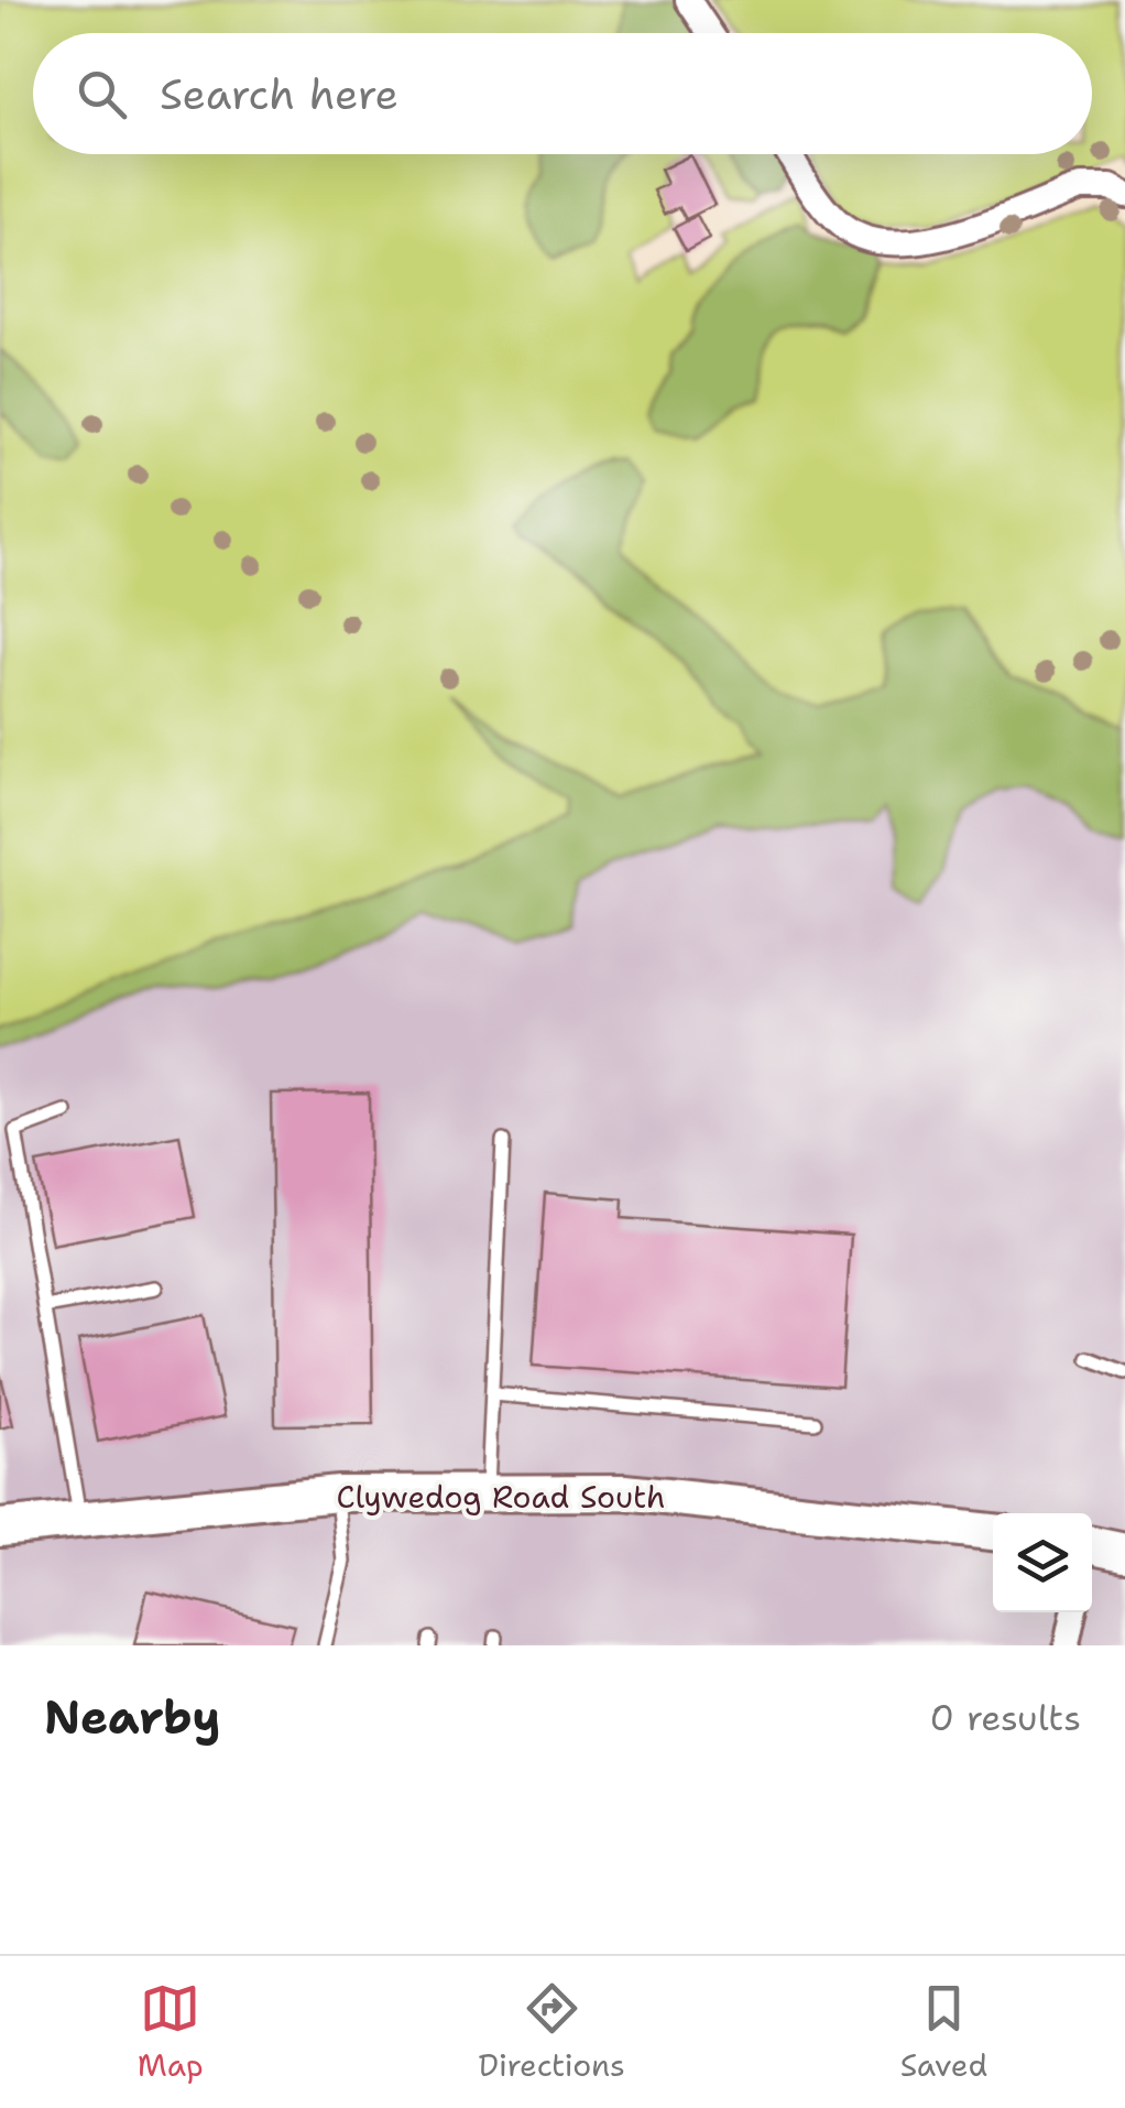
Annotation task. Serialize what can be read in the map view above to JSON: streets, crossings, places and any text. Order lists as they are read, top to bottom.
{
  "streets": {
    "street": ["Clywedog Road South"]
  },
  "page": {
    "search": "Search here",
    "heading": ["Nearby", "0 results"],
    "nav": ["Map", "Directions", "Saved"]
  }
}
